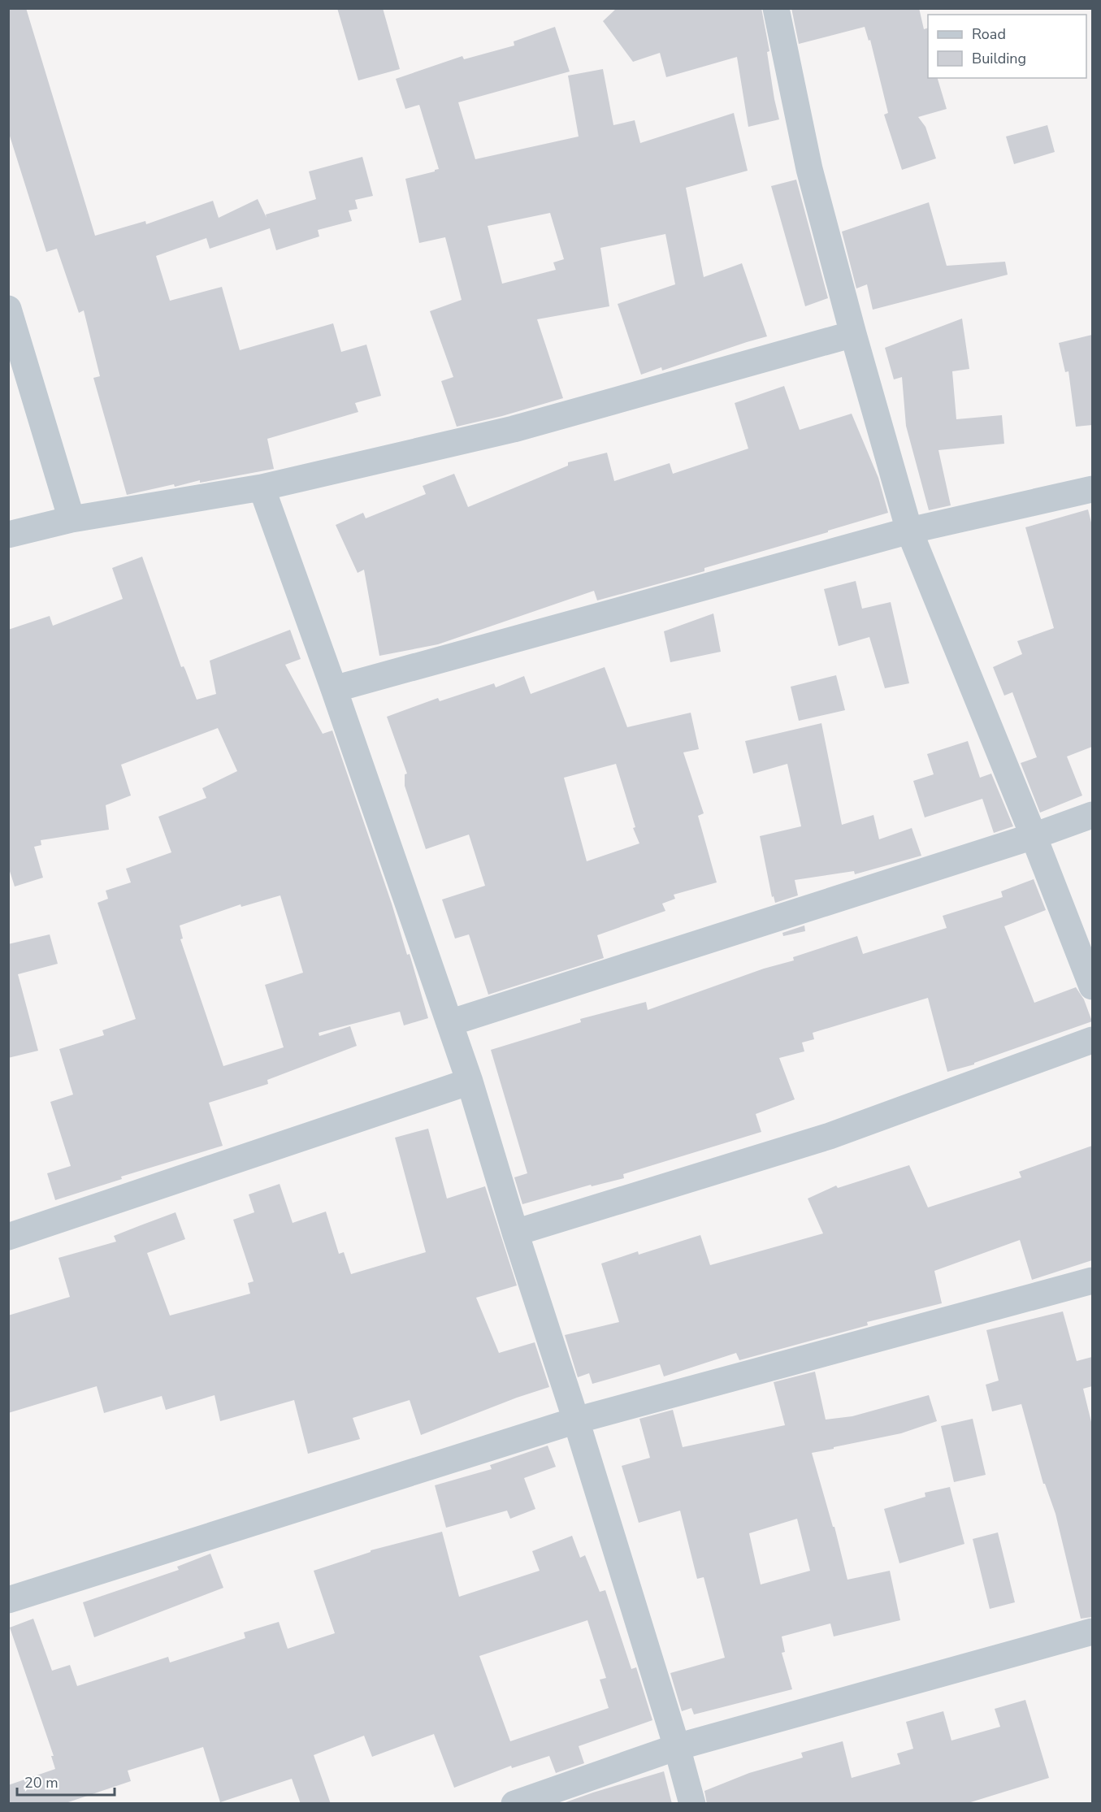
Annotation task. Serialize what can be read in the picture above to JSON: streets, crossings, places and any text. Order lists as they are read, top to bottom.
{
  "legend": ["Road", "Building"],
  "scale_bar": "20 m"
}
